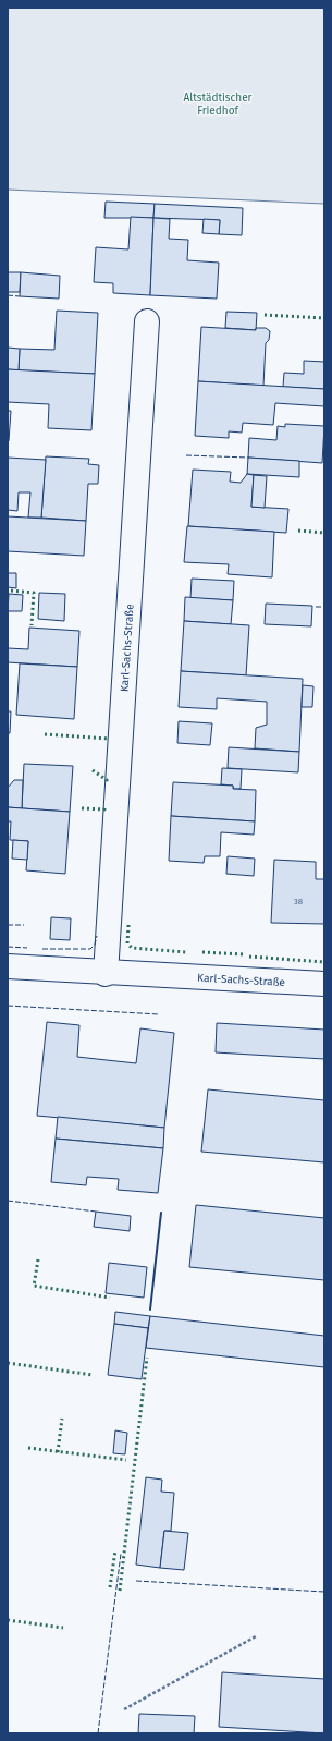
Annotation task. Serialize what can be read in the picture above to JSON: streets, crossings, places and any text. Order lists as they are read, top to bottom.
{
  "streets": {
    "street": ["Karl-Sachs-Straße"]
  },
  "parks": ["Altstädtischer Friedhof"],
  "house_numbers": ["38"]
}
